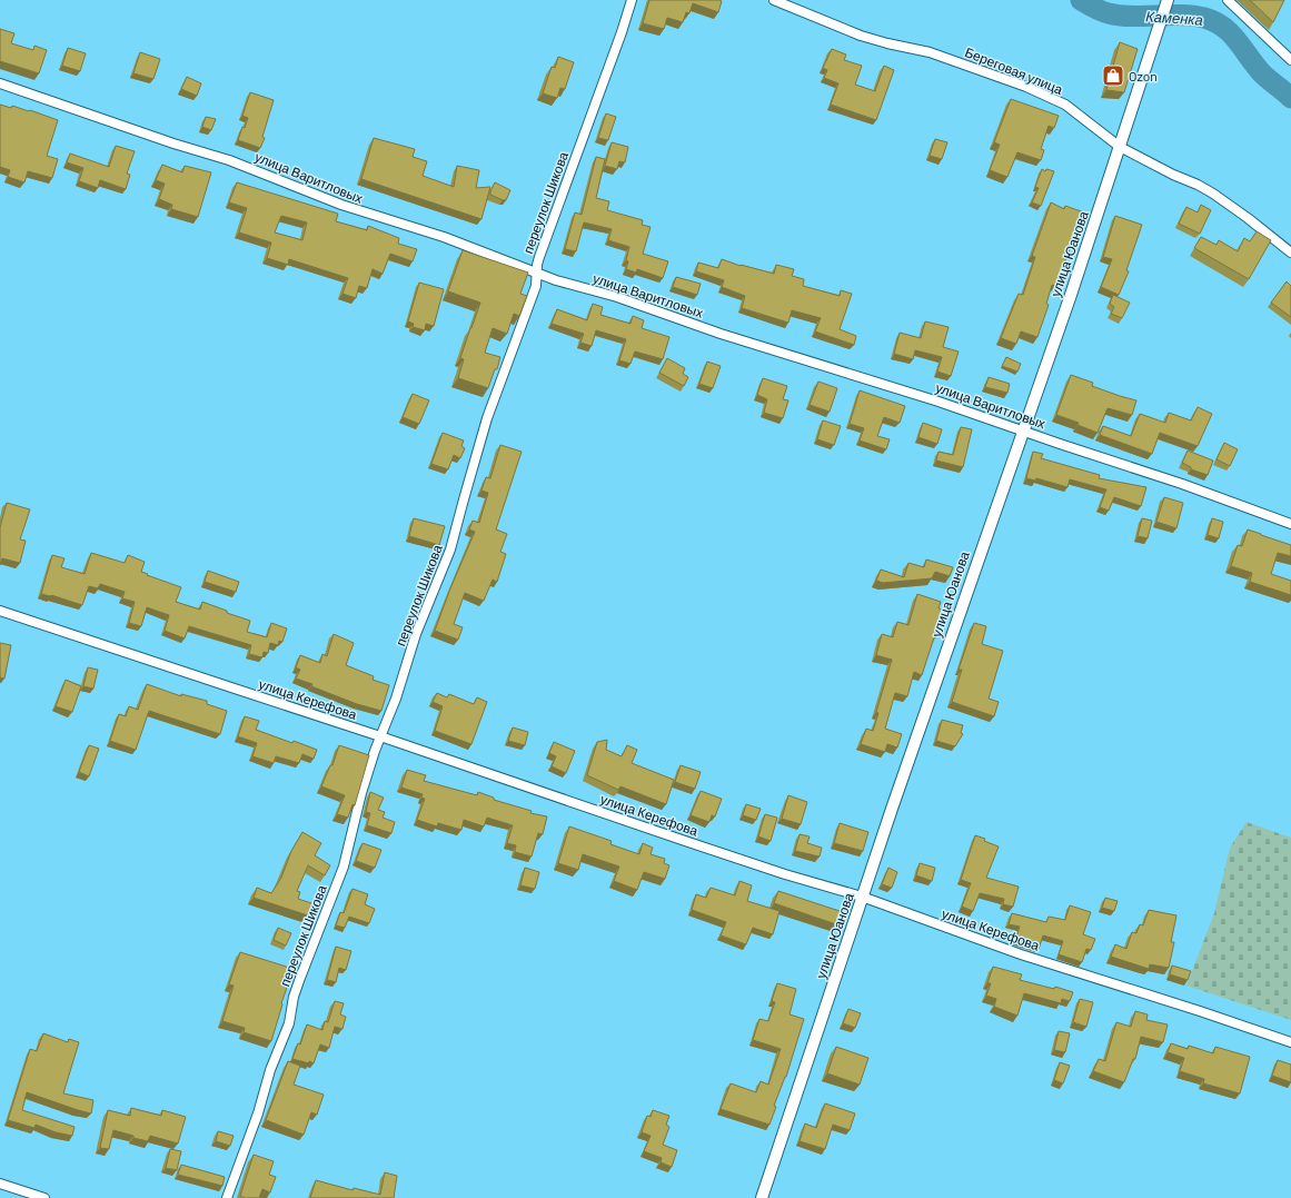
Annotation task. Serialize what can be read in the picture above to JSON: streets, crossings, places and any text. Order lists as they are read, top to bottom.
{
  "streets": {
    "street": [
      "Береговая улица",
      "улица Варитловых",
      "переулок Шикова",
      "улица Юанова",
      "улица Керефова"
    ]
  },
  "crossings": [
    ["Береговая улица", "улица Юанова"],
    ["улица Варитловых", "переулок Шикова"],
    ["улица Варитловых", "улица Юанова"],
    ["переулок Шикова", "улица Керефова"],
    ["улица Юанова", "улица Керефова"]
  ],
  "water": ["Каменка"],
  "places": {
    "shop": ["Ozon"]
  }
}
